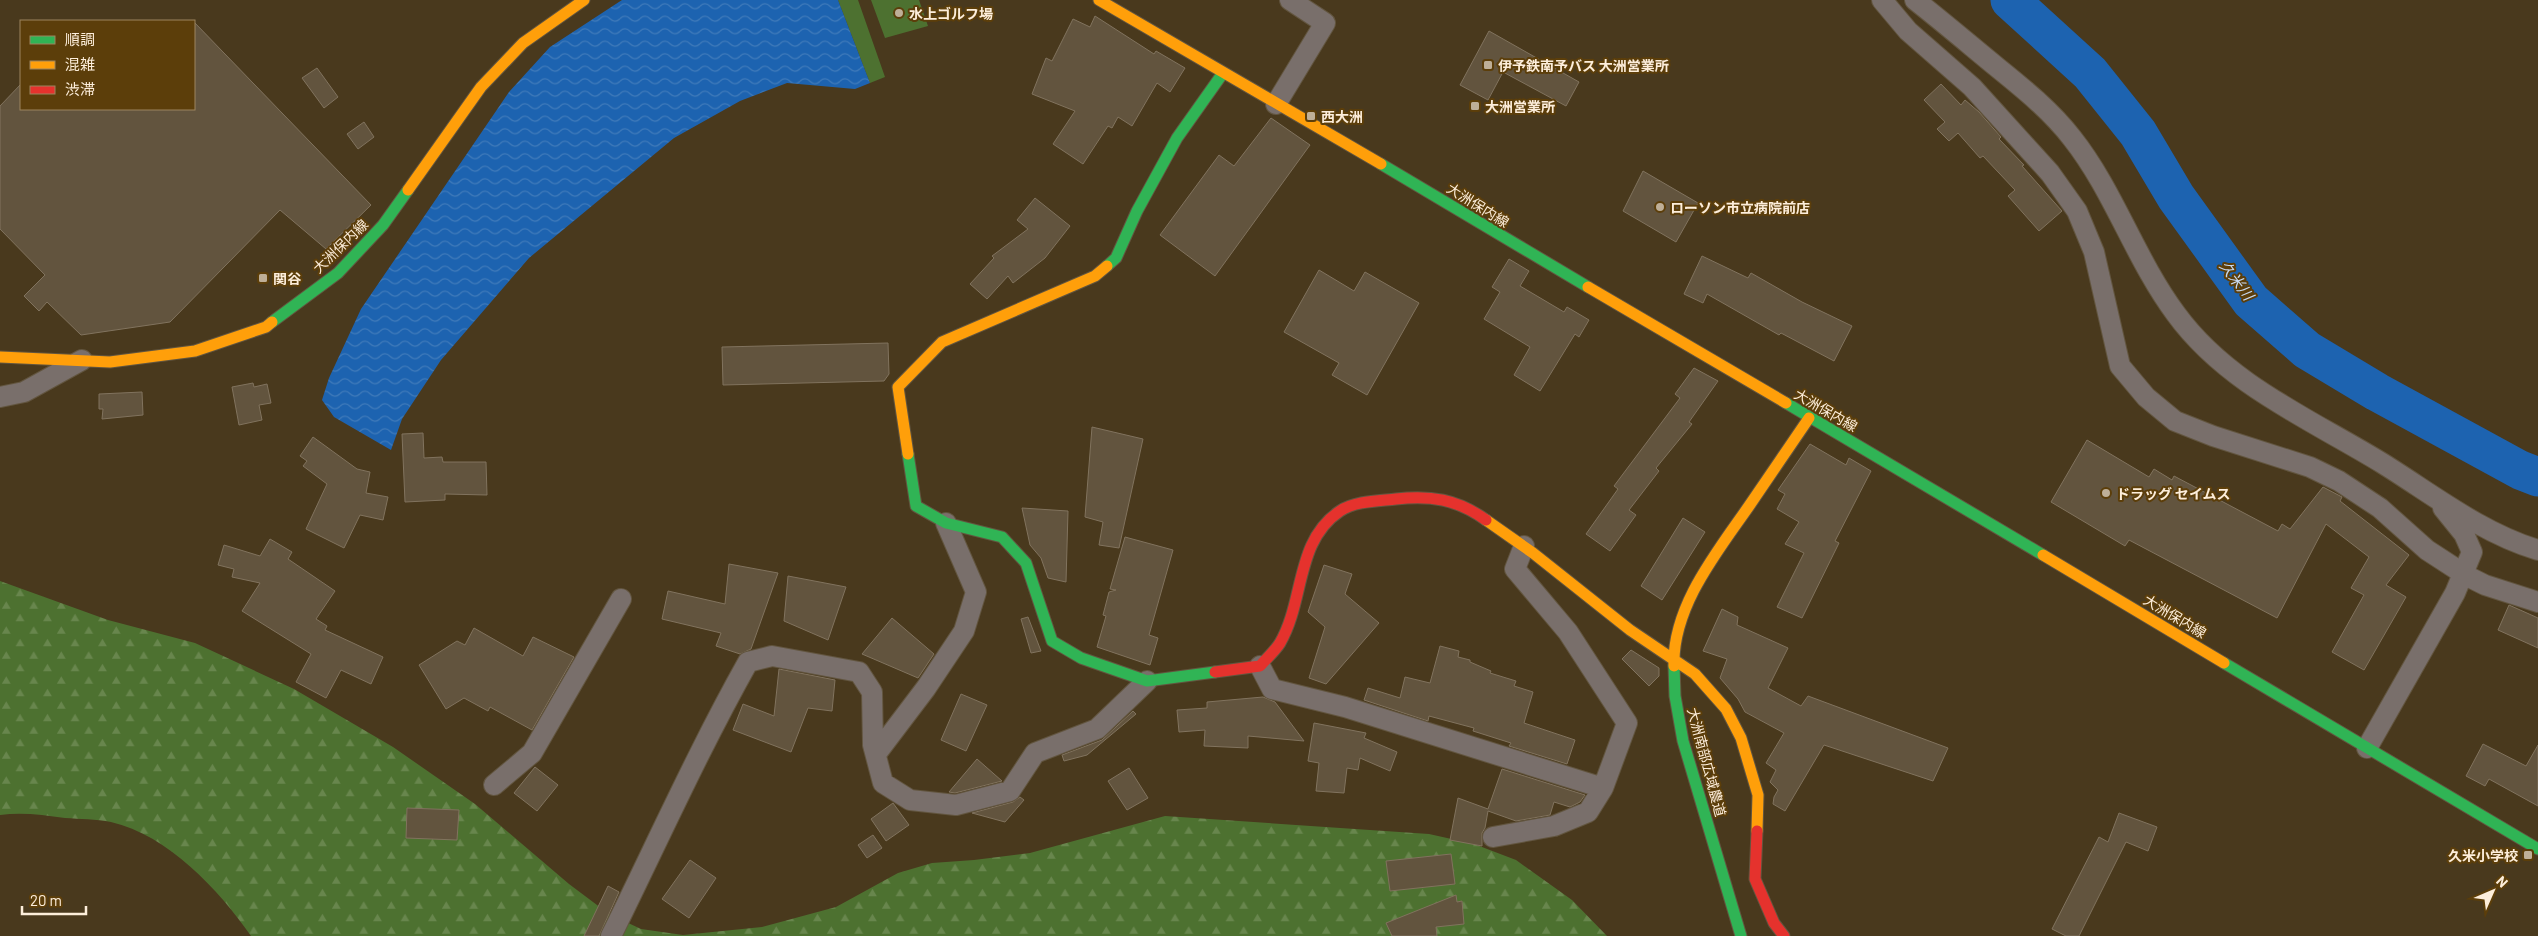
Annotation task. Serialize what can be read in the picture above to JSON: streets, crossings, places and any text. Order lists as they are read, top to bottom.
{
  "streets": {
    "street": ["大洲保内線", "大洲南部広域農道"]
  },
  "crossings": [
    ["大洲保内線", "大洲南部広域農道"]
  ],
  "water": ["久米川"],
  "places": {
    "other": ["水上ゴルフ場", "ローソン市立病院前店", "ドラッグ セイムス"],
    "transit": [
      "伊予鉄南予バス 大洲営業所",
      "大洲営業所",
      "西大洲",
      "関谷",
      "久米小学校"
    ]
  },
  "legend": ["順調", "混雑", "渋滞"],
  "scale_bar": "20 m",
  "north": "top right"
}
